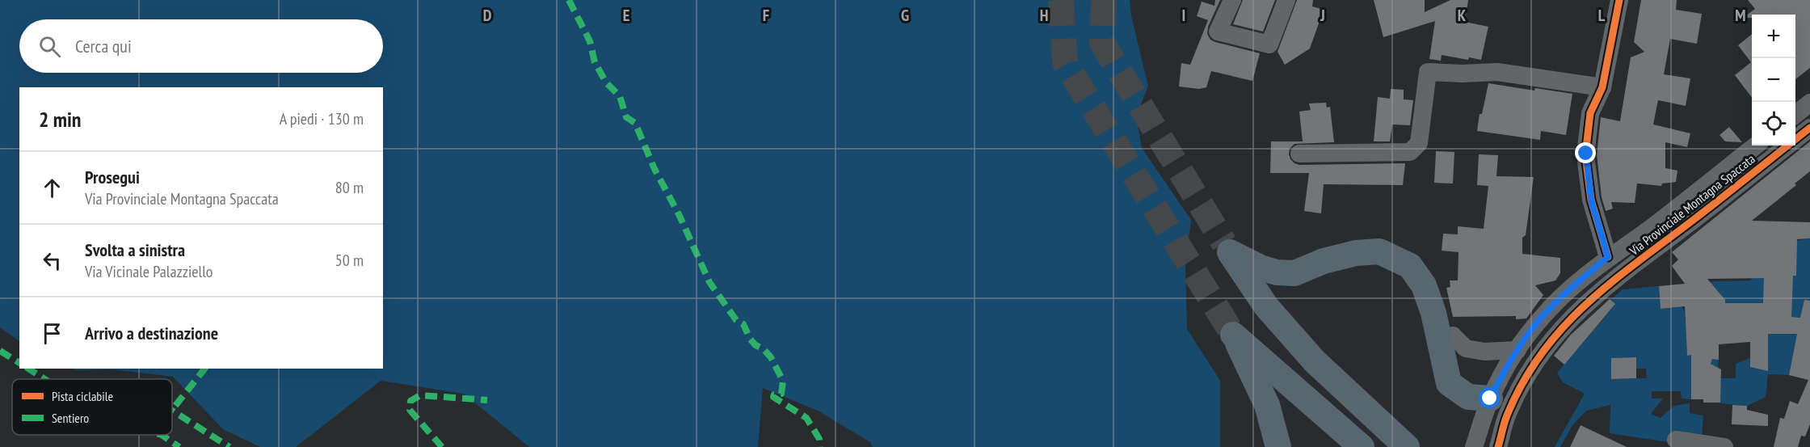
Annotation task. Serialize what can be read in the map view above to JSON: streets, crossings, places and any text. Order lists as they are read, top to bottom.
{
  "streets": {
    "street": ["Via Provinciale Montagna Spaccata"]
  },
  "legend": ["Pista ciclabile", "Sentiero"],
  "page": {
    "map_buttons": ["+", "−"],
    "search": "Cerca qui",
    "heading": ["2 min", "A piedi · 130 m"],
    "list": [
      ["Prosegui", "Via Provinciale Montagna Spaccata", "80 m"],
      ["Svolta a sinistra", "Via Vicinale Palazziello", "50 m"],
      "Arrivo a destinazione"
    ]
  },
  "grid": {
    "columns": [
      "D",
      "E",
      "F",
      "G",
      "H",
      "I",
      "J",
      "K",
      "L",
      "M"
    ]
  }
}
